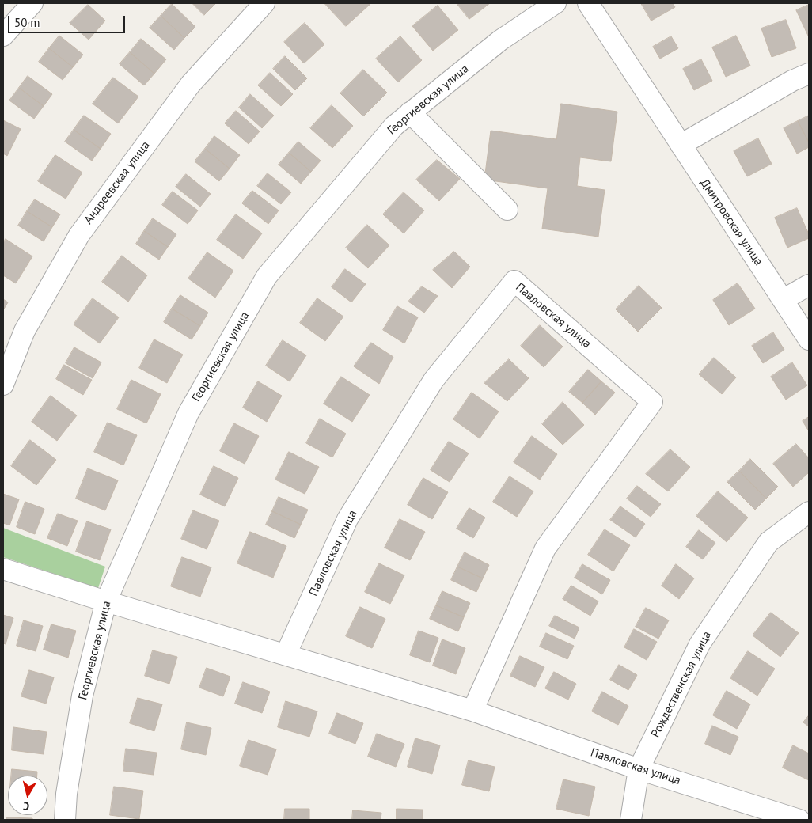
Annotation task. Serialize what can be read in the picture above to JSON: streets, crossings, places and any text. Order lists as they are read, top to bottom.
{
  "streets": {
    "street": [
      "Георгиевская улица",
      "Андреевская улица",
      "Дмитровская улица",
      "Павловская улица",
      "Рождественская улица"
    ]
  },
  "crossings": [
    ["Георгиевская улица", "Павловская улица"],
    ["Павловская улица", "Рождественская улица"]
  ],
  "scale_bar": "50 m",
  "north": "bottom"
}
